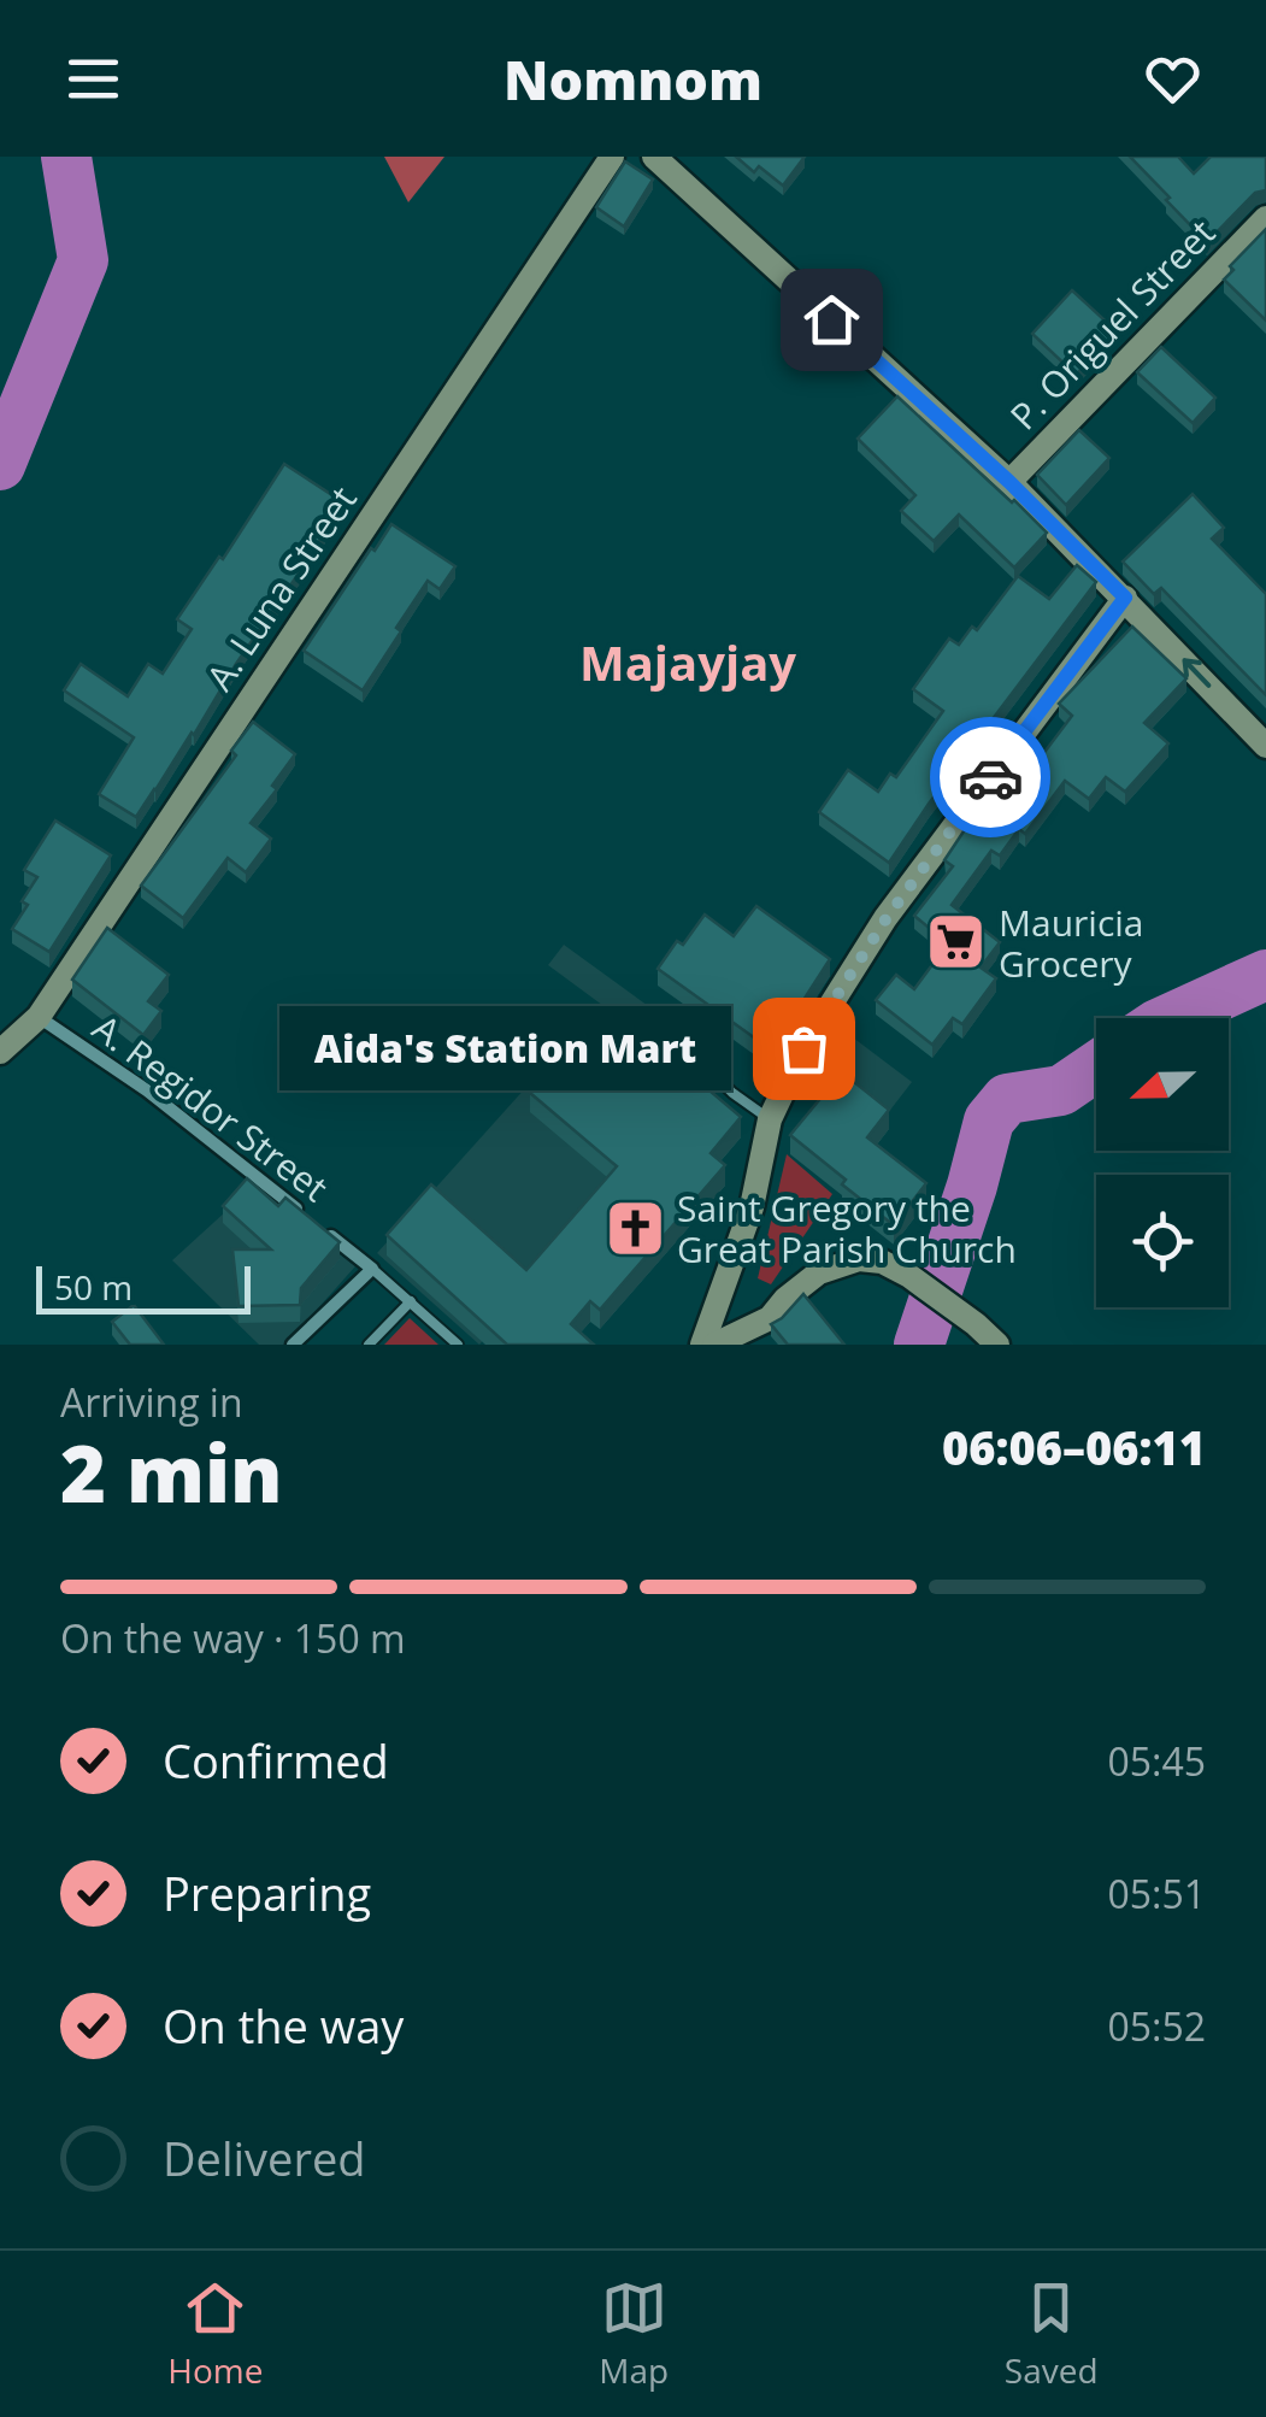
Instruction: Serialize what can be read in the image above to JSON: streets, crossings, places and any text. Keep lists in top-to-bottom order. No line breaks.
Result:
{"streets":{"main road":["P. Origuel Street","A. Luna Street"],"street":["A. Regidor Street"]},"crossings":[["A. Luna Street","A. Regidor Street"]],"districts":["Majayjay"],"places":{"supermarket":["Mauricia Grocery"],"other":["Aida's Station Mart"],"church":["Saint Gregory the Great Parish Church"]},"scale_bar":"50 m","north":"left","page":{"header":"Nomnom","bubble":"Aida's Station Mart","scale":"50 m","heading":["2 min","Arriving in","06:06–06:11"],"bar":"On the way · 150 m","list":[["Confirmed","05:45"],["Preparing","05:51"],["On the way","05:52"],"Delivered"],"tabs":["Home","Map","Saved"]}}
